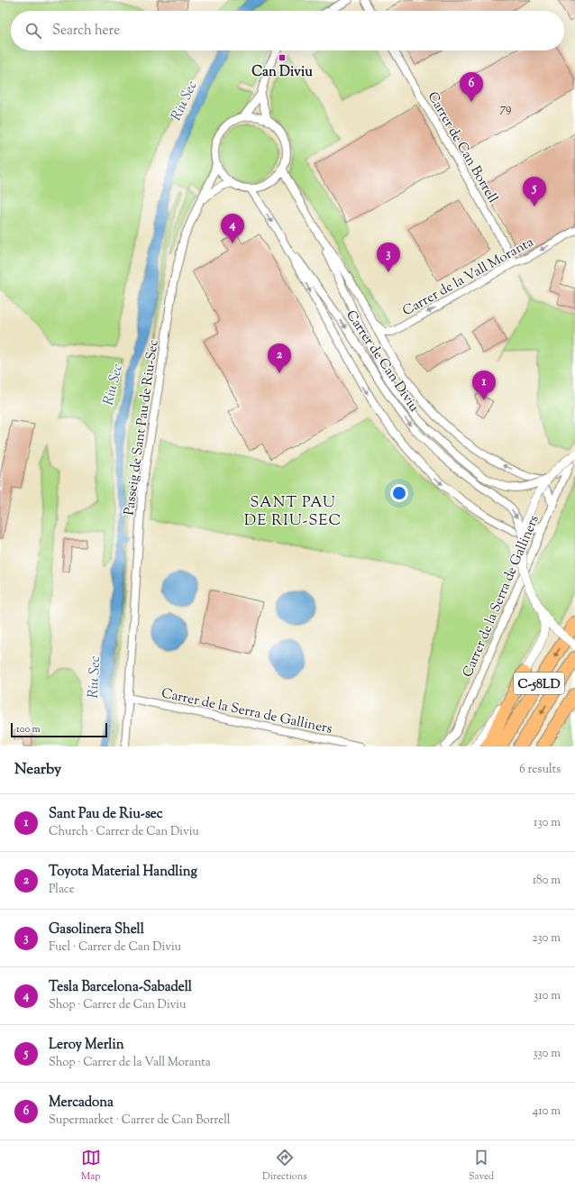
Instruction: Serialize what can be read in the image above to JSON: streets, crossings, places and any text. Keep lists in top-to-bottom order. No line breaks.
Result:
{"streets":{"highway":["C-58LD"],"street":["Carrer de Can Borrell","Carrer de la Vall Moranta","Carrer de Can Diviu","Passeig de Sant Pau de Riu-Sec","Carrer de la Serra de Galliners"]},"crossings":[["Carrer de Can Borrell","Carrer de la Vall Moranta"],["Carrer de la Vall Moranta","Carrer de Can Diviu"],["Carrer de Can Diviu","Passeig de Sant Pau de Riu-Sec"],["Carrer de Can Diviu","Carrer de la Serra de Galliners"],["Passeig de Sant Pau de Riu-Sec","Carrer de la Serra de Galliners"]],"one_way":["Carrer de la Vall Moranta"],"districts":["SANT PAU DE RIU-SEC"],"water":["Riu Sec"],"places":{"transit":["Can Diviu"]},"house_numbers":["79"],"scale_bar":"100 m","page":{"search":"Search here","pins":["6","5","4","3","2","1"],"scale":"100 m","heading":["Nearby","6 results"],"list":[{"mark":"1","name":"Sant Pau de Riu-sec","note":"Church · Carrer de Can Diviu","value":"130 m"},{"mark":"2","name":"Toyota Material Handling","note":"Place","value":"180 m"},{"mark":"3","name":"Gasolinera Shell","note":"Fuel · Carrer de Can Diviu","value":"230 m"},{"mark":"4","name":"Tesla Barcelona-Sabadell","note":"Shop · Carrer de Can Diviu","value":"310 m"},{"mark":"5","name":"Leroy Merlin","note":"Shop · Carrer de la Vall Moranta","value":"330 m"},{"mark":"6","name":"Mercadona","note":"Supermarket · Carrer de Can Borrell","value":"410 m"}],"nav":["Map","Directions","Saved"]}}
